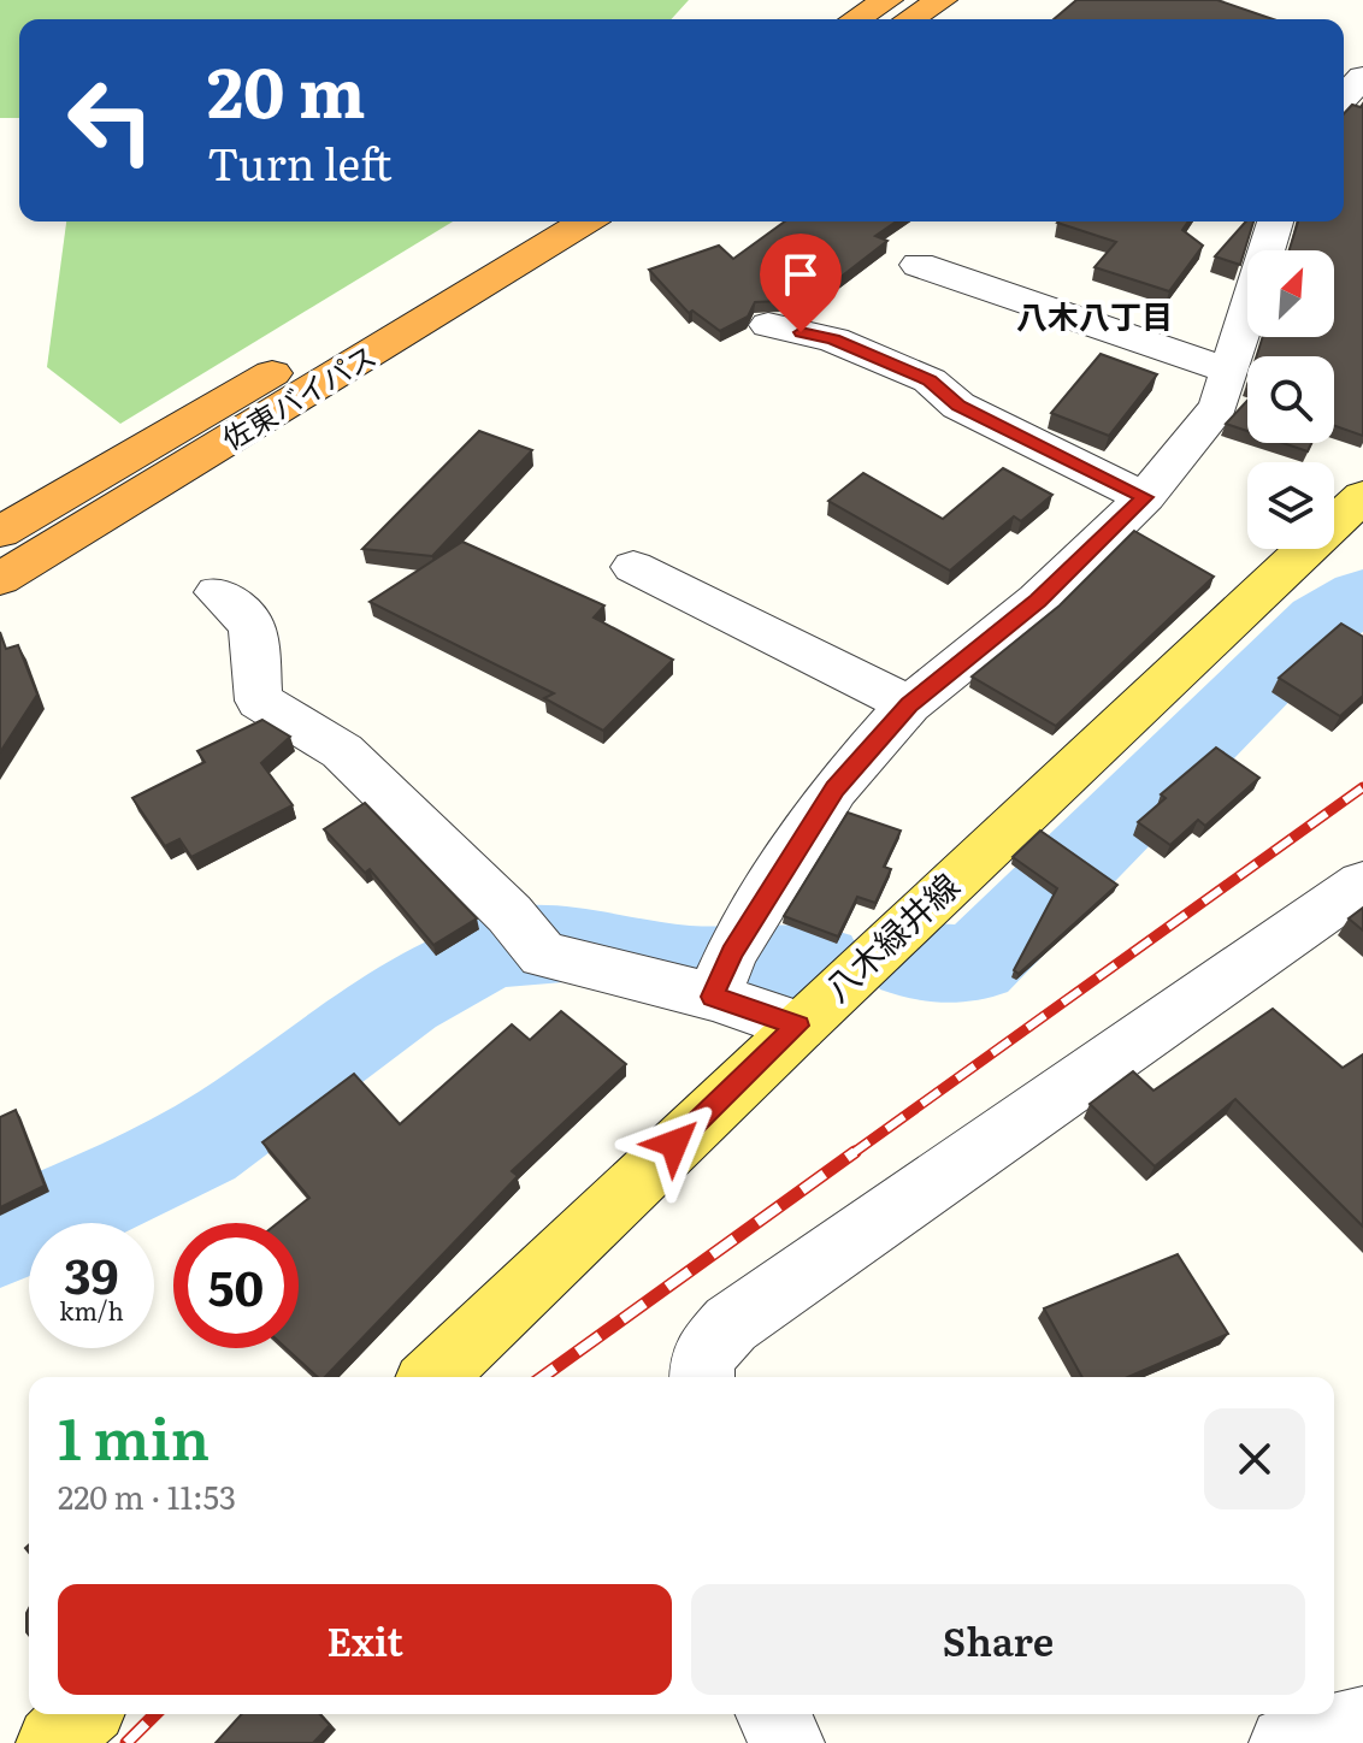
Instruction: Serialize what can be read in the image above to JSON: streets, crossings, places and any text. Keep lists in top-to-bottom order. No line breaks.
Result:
{"streets":{"highway":["佐東バイパス"],"main road":["八木緑井線"]},"districts":["八木八丁目"],"north":"top right","page":{"turn":["20 m","Turn left"],"speed":"39 km/h","limit":"50","heading":["1 min","220 m · 11:53"],"buttons":["Exit","Share"]}}
